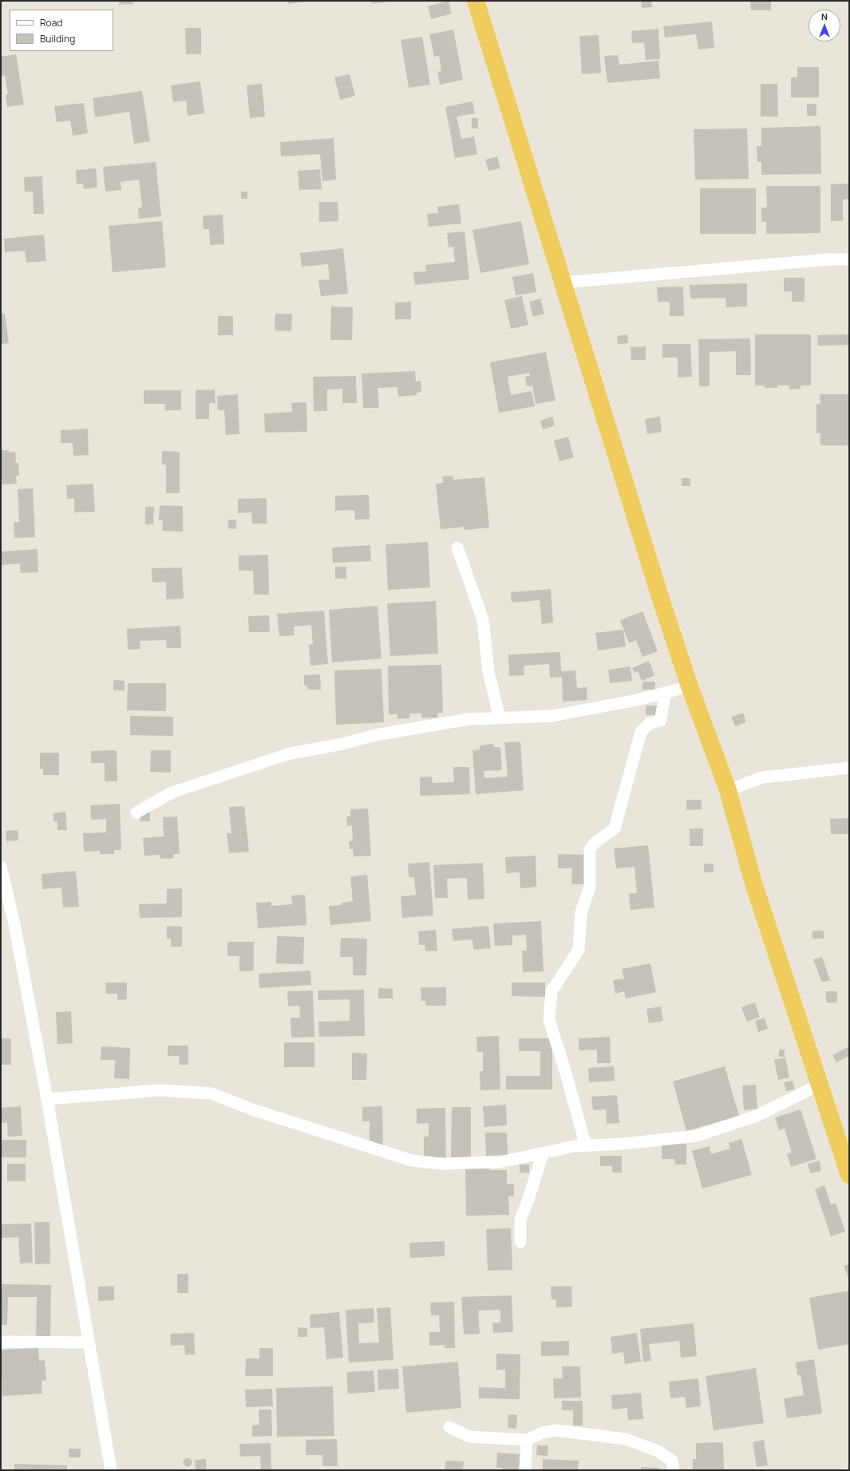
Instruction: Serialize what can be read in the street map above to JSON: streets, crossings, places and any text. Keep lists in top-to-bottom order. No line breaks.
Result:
{"legend":["Road","Building"],"north":"top"}
